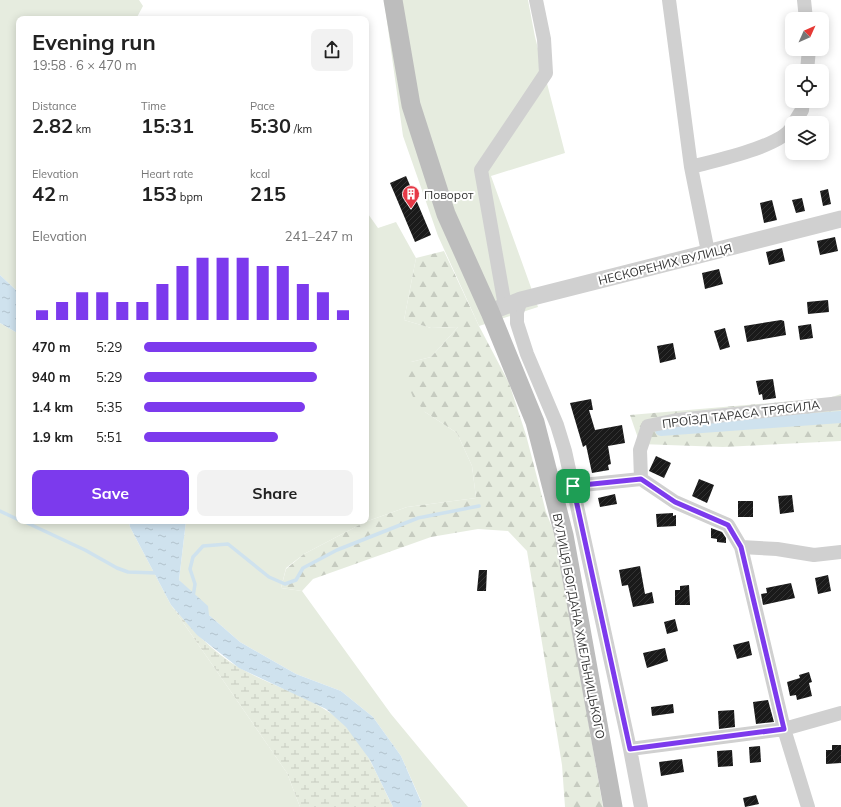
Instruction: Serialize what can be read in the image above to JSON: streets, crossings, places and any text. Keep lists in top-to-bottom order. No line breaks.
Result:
{"streets":{"main road":["ВУЛИЦЯ БОГДАНА ХМЕЛЬНИЦЬКОГО"],"street":["НЕСКОРЕНИХ ВУЛИЦЯ","ПРОЇЗД ТАРАСА ТРЯСИЛА"]},"crossings":[["НЕСКОРЕНИХ ВУЛИЦЯ","ВУЛИЦЯ БОГДАНА ХМЕЛЬНИЦЬКОГО"]],"places":{"building":["Поворот"]},"north":"top right","page":{"heading":["Evening run","19:58 · 6 × 470 m"],"stats":[["Distance","2.82 km"],["Time","15:31"],["Pace","5:30 /km"],["Elevation","42 m"],["Heart rate","153 bpm"],["kcal","215"]],"chart":["Elevation","241–247 m"],"list":[{"name":"470 m","note":"5:29"},{"name":"940 m","note":"5:29"},{"name":"1.4 km","note":"5:35"},{"name":"1.9 km","note":"5:51"}],"buttons":["Save","Share"]}}
